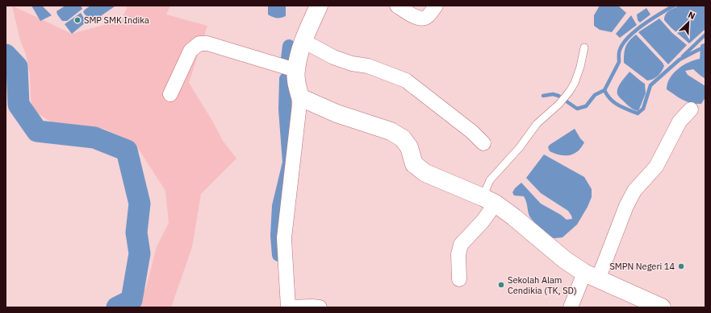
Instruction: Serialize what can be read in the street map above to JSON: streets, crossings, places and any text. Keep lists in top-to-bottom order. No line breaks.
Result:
{"places":["SMP SMK Indika","SMPN Negeri 14","Sekolah Alam Cendikia (TK, SD)"],"north":"top right"}
